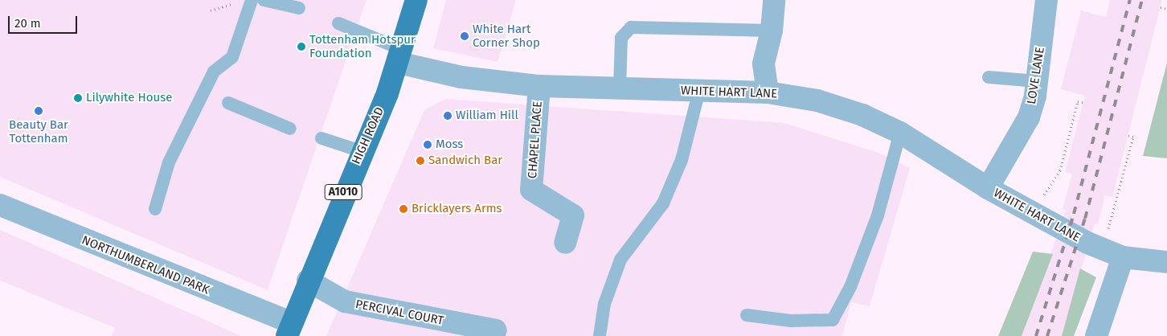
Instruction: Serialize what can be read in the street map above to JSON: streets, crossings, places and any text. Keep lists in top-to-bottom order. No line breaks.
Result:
{"streets":{"main road":["HIGH ROAD","A1010"],"street":["LOVE LANE","WHITE HART LANE","CHAPEL PLACE","NORTHUMBERLAND PARK","PERCIVAL COURT"]},"crossings":[["LOVE LANE","WHITE HART LANE"],["WHITE HART LANE","HIGH ROAD"],["WHITE HART LANE","CHAPEL PLACE"],["HIGH ROAD","NORTHUMBERLAND PARK"],["HIGH ROAD","PERCIVAL COURT"]],"places":["White Hart Corner Shop","Tottenham Hotspur Foundation","Lilywhite House","Beauty Bar Tottenham","William Hill","Moss","Sandwich Bar","Bricklayers Arms"],"scale_bar":"20 m"}
